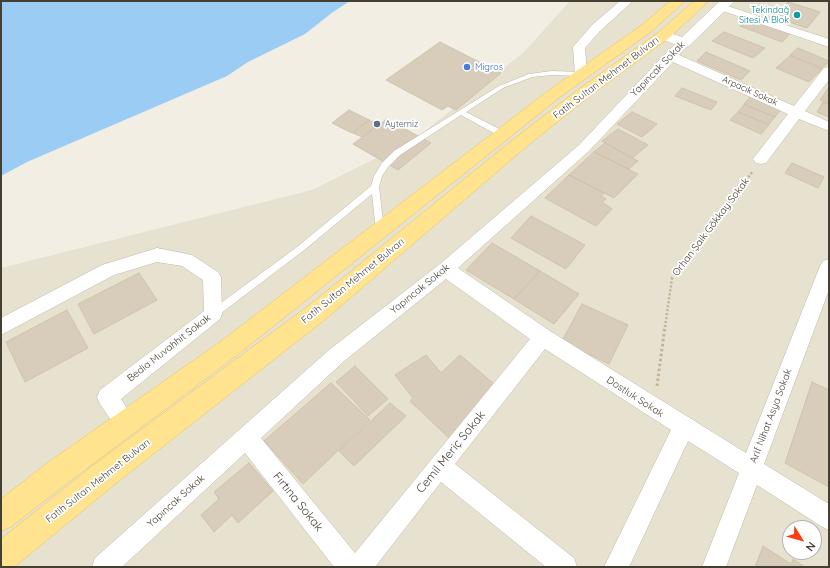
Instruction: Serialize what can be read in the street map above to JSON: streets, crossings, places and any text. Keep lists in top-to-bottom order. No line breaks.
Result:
{"streets":{"main road":["Fatih Sultan Mehmet Bulvarı"],"street":["Yapıncak Sokak","Arpacık Sokak","Bedia Muvahhit Sokak","Dostluk Sokak","Arif Nihat Asya Sokak","Cemil Meriç Sokak","Fırtına Sokak"],"path":["Orhan Şaik Gökkay Sokak"]},"crossings":[["Yapıncak Sokak","Fatih Sultan Mehmet Bulvarı"],["Yapıncak Sokak","Arpacık Sokak"],["Yapıncak Sokak","Dostluk Sokak"],["Yapıncak Sokak","Fırtına Sokak"],["Fatih Sultan Mehmet Bulvarı","Bedia Muvahhit Sokak"],["Orhan Şaik Gökkay Sokak","Dostluk Sokak"],["Dostluk Sokak","Arif Nihat Asya Sokak"],["Dostluk Sokak","Cemil Meriç Sokak"]],"places":["Tekindağ Sitesi A Blok","Migros","Aytemiz"],"north":"bottom right"}
